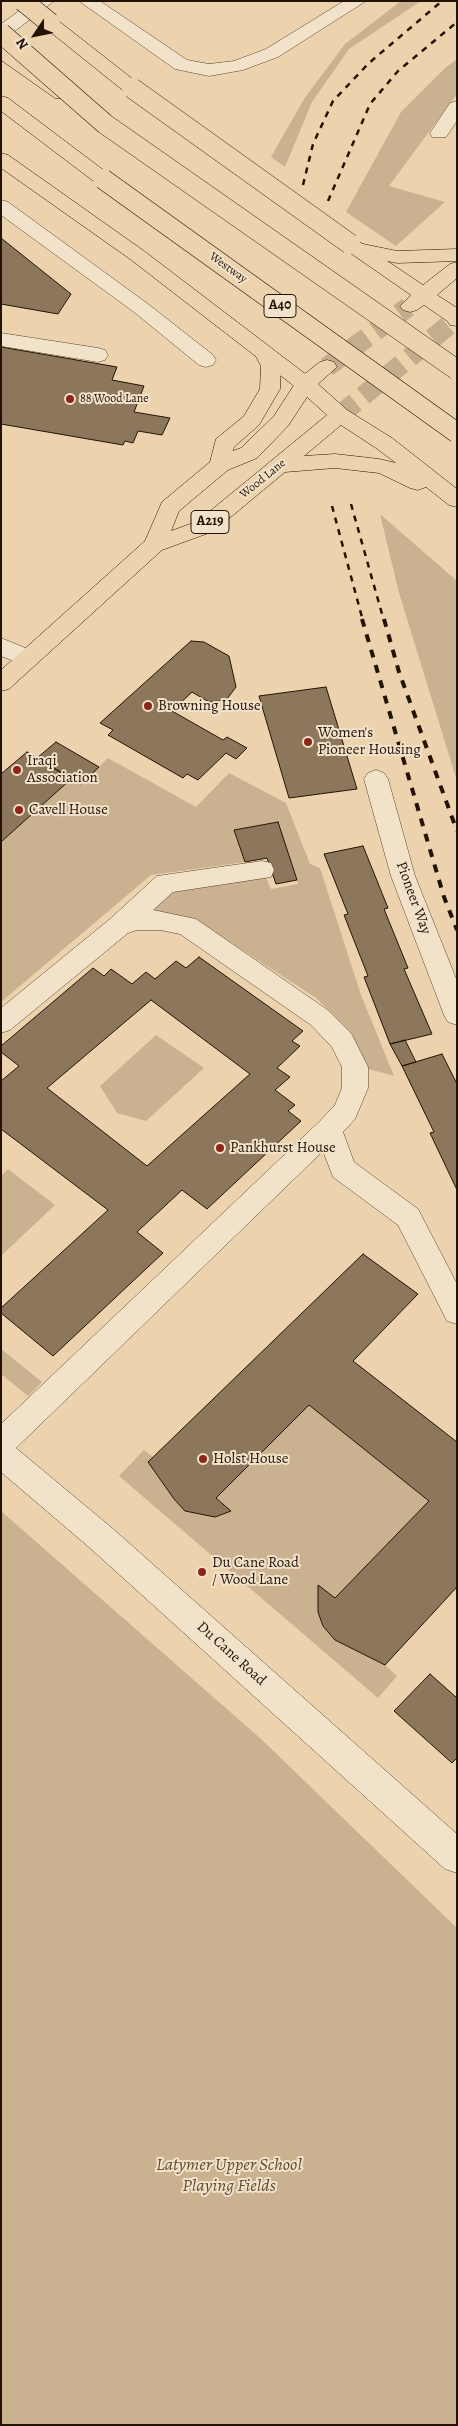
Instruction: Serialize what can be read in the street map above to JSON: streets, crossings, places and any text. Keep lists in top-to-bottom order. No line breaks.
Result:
{"streets":{"main road":["Westway","A40","Wood Lane","A219"],"street":["Pioneer Way","Du Cane Road"]},"crossings":[["Westway","A40"]],"parks":["Latymer Upper School Playing Fields"],"places":["88 Wood Lane","Browning House","Women's Pioneer Housing","Iraqi Association","Cavell House","Pankhurst House","Holst House","Du Cane Road / Wood Lane"],"north":"bottom left"}
